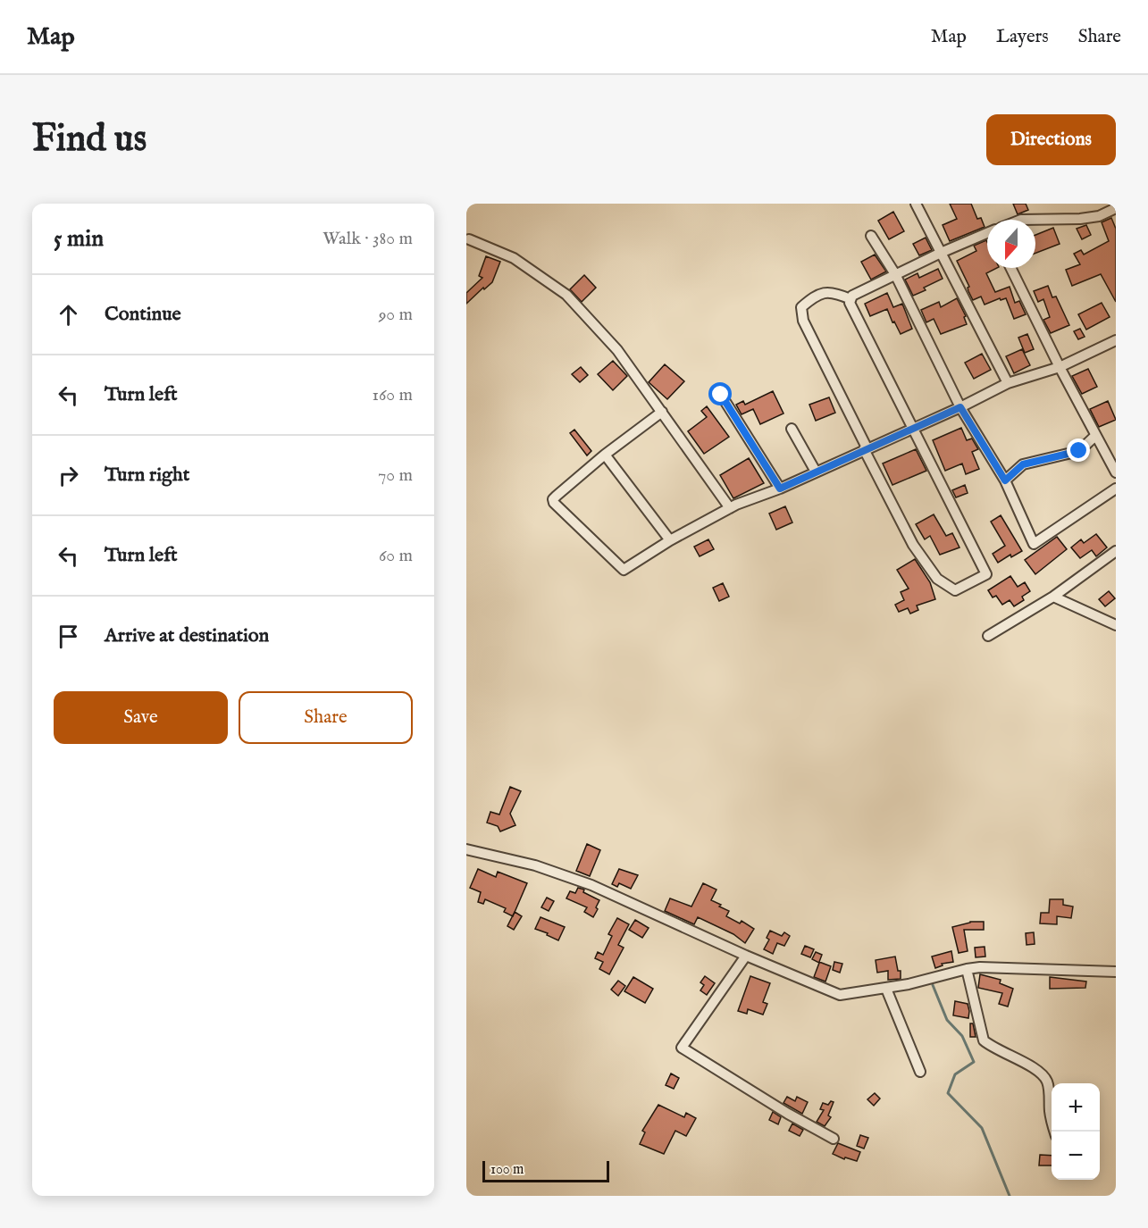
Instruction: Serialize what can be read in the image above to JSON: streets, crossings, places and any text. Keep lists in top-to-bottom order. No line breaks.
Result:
{"scale_bar":"100 m","north":"bottom","page":{"header":"Map","nav":["Map","Layers","Share"],"buttons":["Directions",["Save","Share"]],"title":"Find us","heading":["5 min","Walk · 380 m"],"list":[["Continue","90 m"],["Turn left","160 m"],["Turn right","70 m"],["Turn left","60 m"],"Arrive at destination"],"map_buttons":["+","−"],"scale":"100 m"}}
